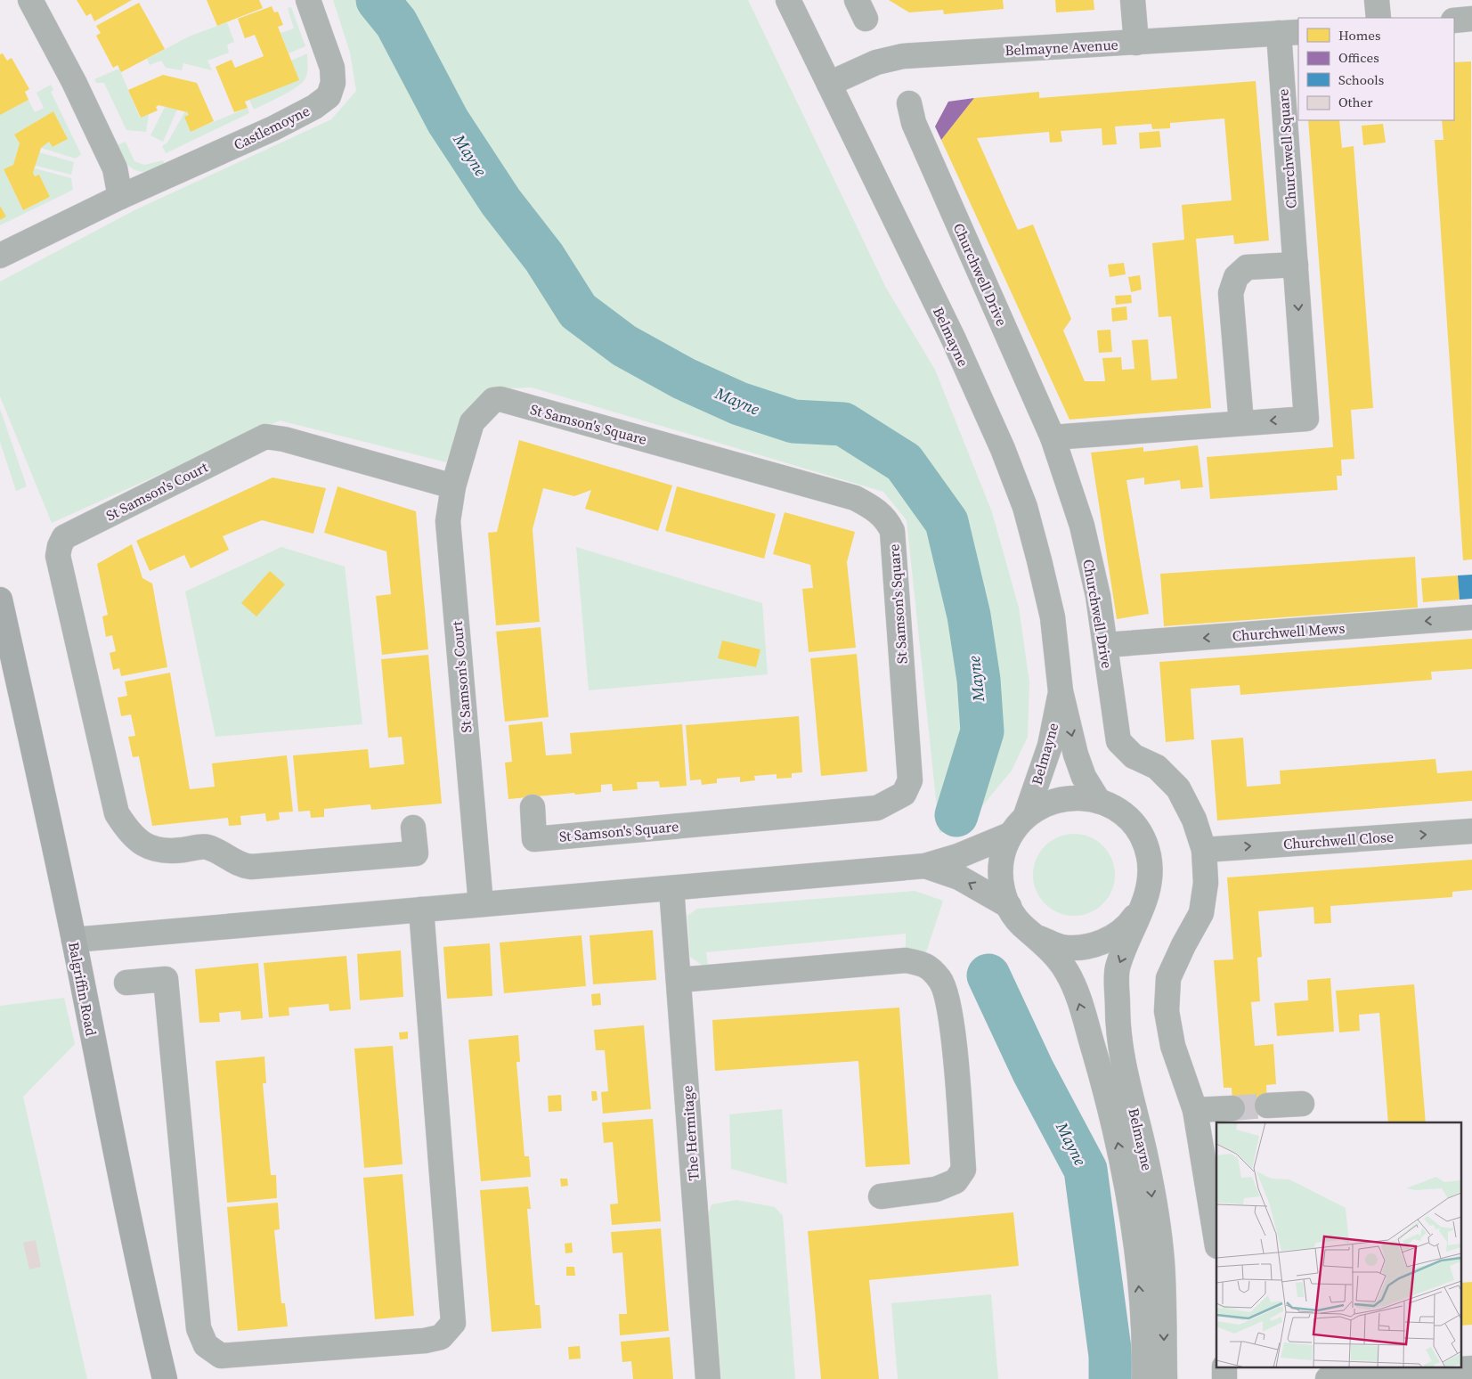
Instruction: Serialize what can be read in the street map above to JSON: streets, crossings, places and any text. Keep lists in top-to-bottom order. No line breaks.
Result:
{"streets":{"main road":["Balgriffin Road"],"street":["Belmayne Avenue","Castlemoyne","Churchwell Square","Churchwell Drive","Belmayne","St Samson's Square","St Samson's Court","Churchwell Mews","Churchwell Close","The Hermitage"]},"crossings":[["Belmayne Avenue","Churchwell Square"],["Belmayne Avenue","Belmayne"],["Churchwell Square","Churchwell Drive"],["Churchwell Drive","Churchwell Mews"],["Churchwell Drive","Churchwell Close"],["St Samson's Square","St Samson's Court"]],"one_way":["Churchwell Mews","Churchwell Close"],"water":["Mayne"],"legend":["Homes","Offices","Schools","Other"]}
